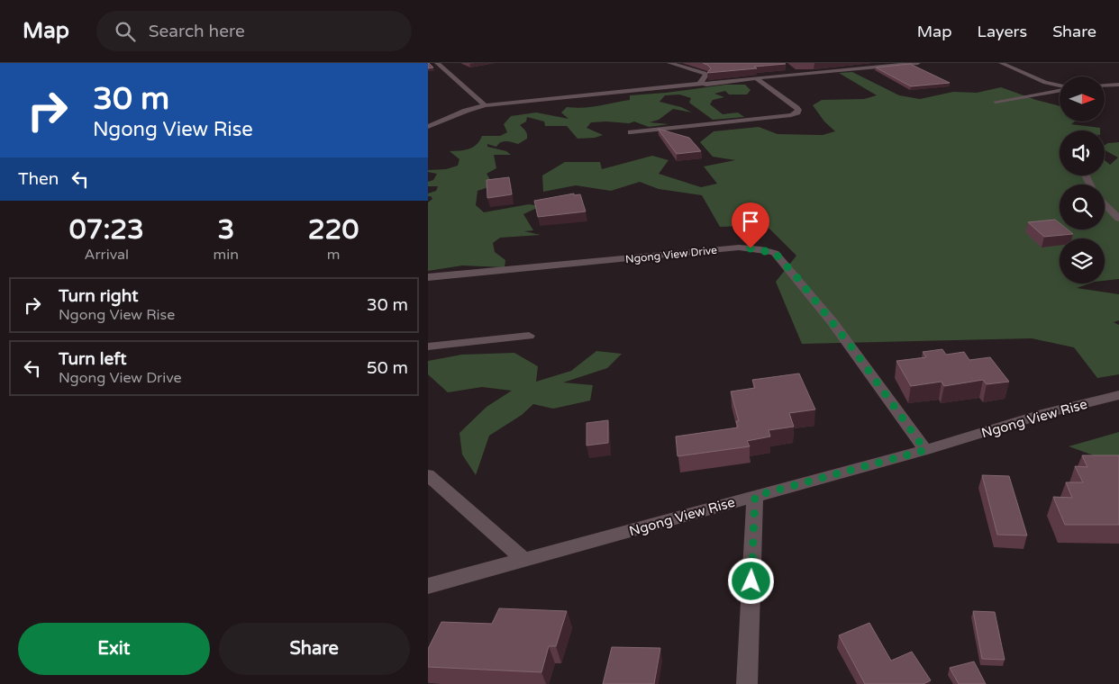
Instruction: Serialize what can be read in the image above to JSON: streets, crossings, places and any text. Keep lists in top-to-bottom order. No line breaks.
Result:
{"streets":{"street":["Ngong View Drive","Ngong View Rise"]},"crossings":[["Ngong View Drive","Ngong View Rise"]],"north":"right","page":{"header":"Map","search":"Search here","nav":["Map","Layers","Share"],"turn":["30 m","Ngong View Rise"],"then":"Then","eta":["07:23","Arrival","3","min","220","m"],"list":[{"name":"Turn right","note":"Ngong View Rise","value":"30 m"},{"name":"Turn left","note":"Ngong View Drive","value":"50 m"}],"buttons":["Exit","Share"]}}
